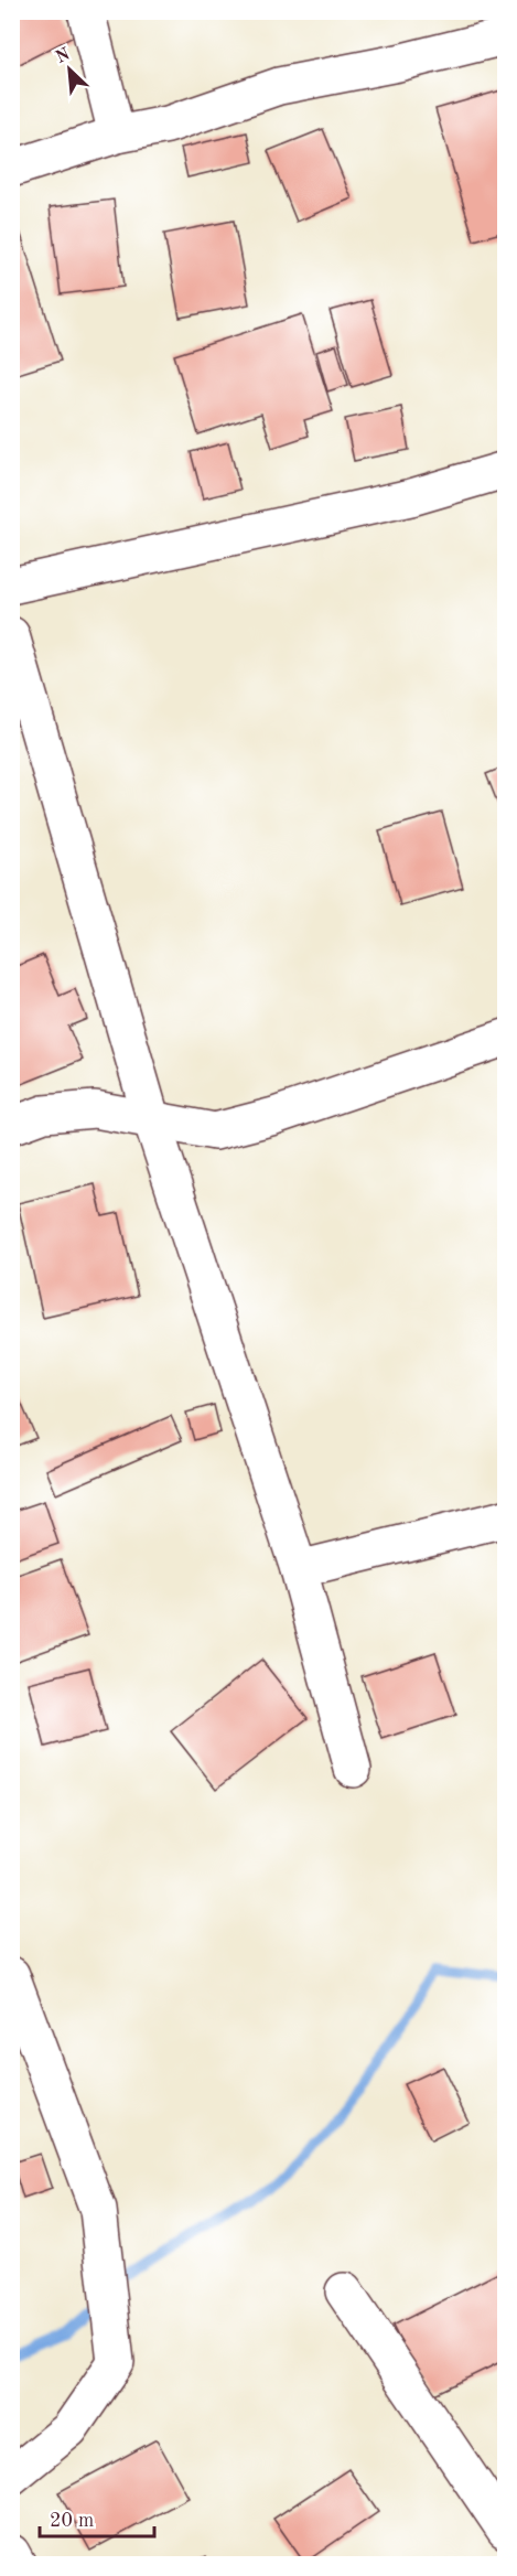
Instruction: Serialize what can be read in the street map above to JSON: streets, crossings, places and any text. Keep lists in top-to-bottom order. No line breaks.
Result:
{"scale_bar":"20 m","north":"top left"}
